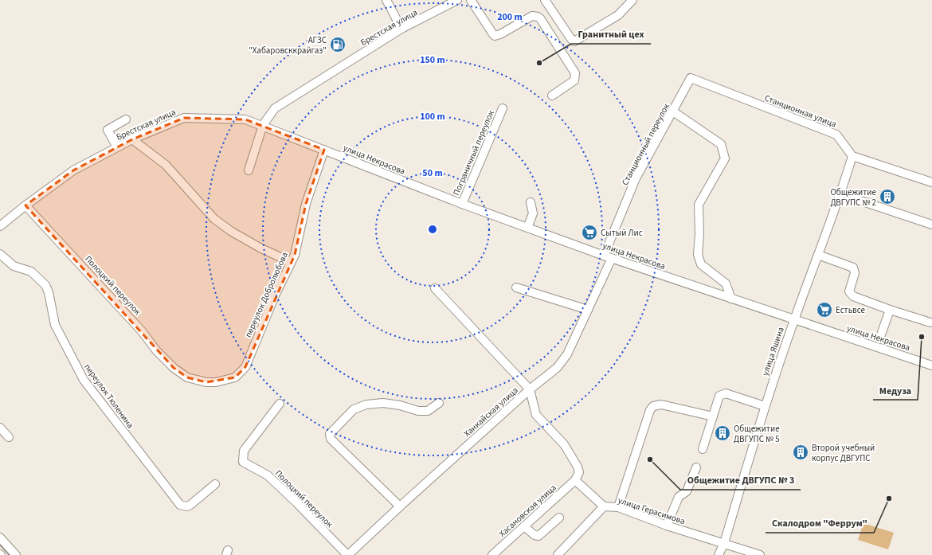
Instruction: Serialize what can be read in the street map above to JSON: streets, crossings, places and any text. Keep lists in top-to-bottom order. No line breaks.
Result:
{"streets":{"street":["Брестская улица","Станционная улица","Станционный переулок","Пограничный переулок","улица Некрасова","Полоцкий переулок","переулок Добролюбова","улица Яшина","переулок Тюленина","Ханкайская улица","Хасановская улица","улица Герасимова"]},"crossings":[["Брестская улица","улица Некрасова"],["Брестская улица","Полоцкий переулок"],["Станционная улица","Станционный переулок"],["Станционная улица","улица Яшина"],["Станционный переулок","улица Некрасова"],["Станционный переулок","Ханкайская улица"],["Пограничный переулок","улица Некрасова"],["улица Некрасова","переулок Добролюбова"],["улица Некрасова","улица Яшина"],["улица Некрасова","Ханкайская улица"],["Полоцкий переулок","переулок Добролюбова"],["Полоцкий переулок","Ханкайская улица"],["улица Яшина","улица Герасимова"],["Хасановская улица","улица Герасимова"]],"places":{"fuel station":["АГЗС \"Хабаровсккрайгаз\""],"other":["Гранитный цех","Медуза","Общежитие ДВГУПС № 3","Скалодром \"Феррум\""],"building":["Общежитие ДВГУПС № 2","Общежитие ДВГУПС № 5","Второй учебный корпус ДВГУПС"],"supermarket":["Сытый Лис","Естьвсе"]},"rings":["200 m","150 m","100 m","50 m"]}
